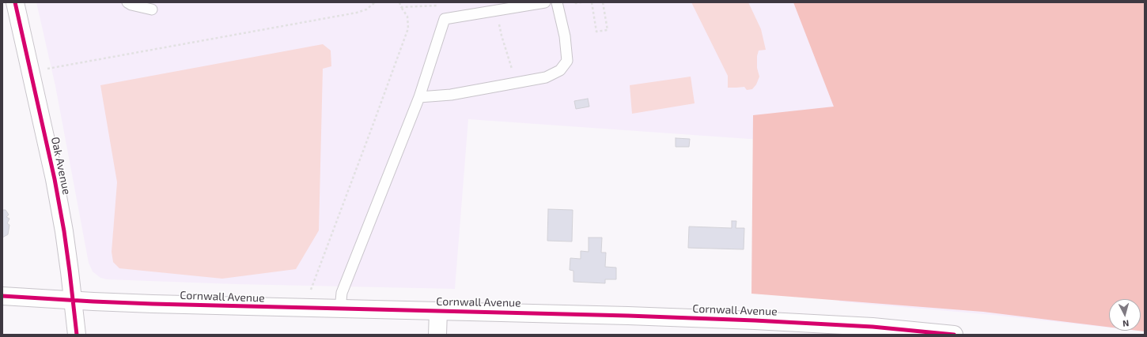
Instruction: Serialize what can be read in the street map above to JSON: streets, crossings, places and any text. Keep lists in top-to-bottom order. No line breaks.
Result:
{"streets":{"street":["Oak Avenue","Cornwall Avenue"]},"crossings":[["Oak Avenue","Cornwall Avenue"]],"north":"bottom"}
